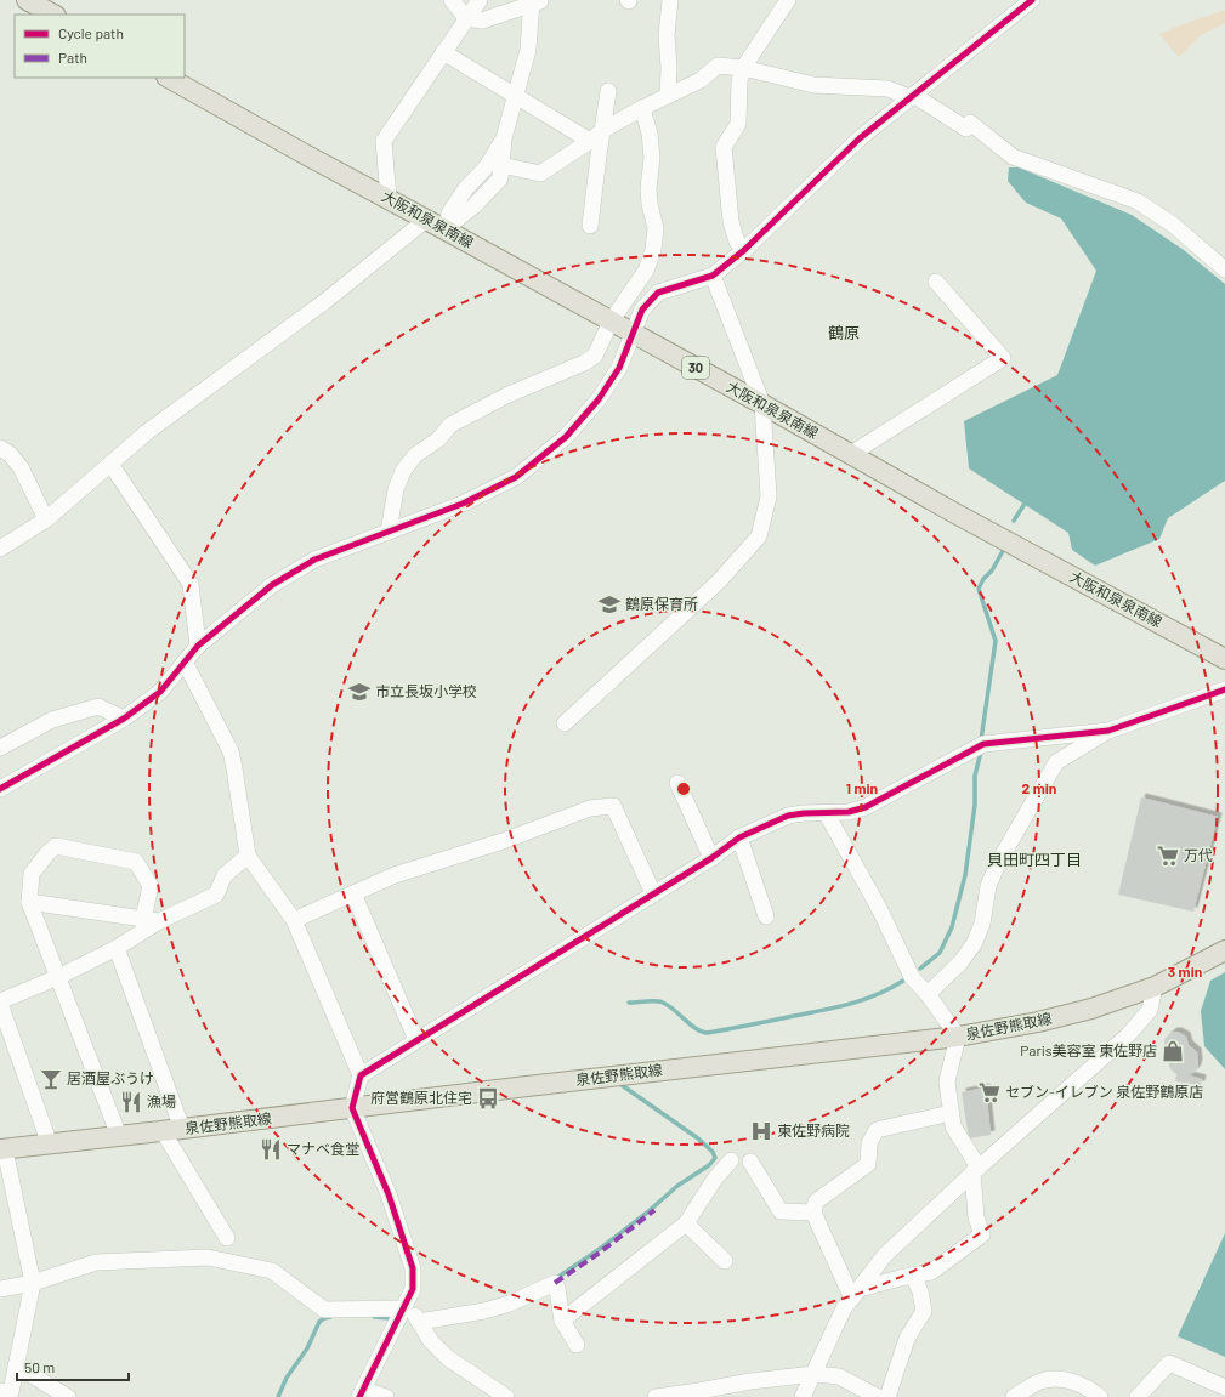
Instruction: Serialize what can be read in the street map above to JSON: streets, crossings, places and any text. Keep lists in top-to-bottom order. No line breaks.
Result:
{"streets":{"main road":["大阪和泉泉南線","30","泉佐野熊取線"]},"districts":["鶴原","貝田町四丁目"],"places":{"school or university":["鶴原保育所","市立長坂小学校"],"supermarket":["万代","セブン-イレブン 泉佐野鶴原店"],"shop":["Paris美容室 東佐野店"],"bar":["居酒屋ぶうけ"],"bus stop":["府営鶴原北住宅"],"restaurant":["漁場","マナベ食堂"],"hospital":["東佐野病院"]},"legend":["Cycle path","Path"],"scale_bar":"50 m","rings":["1 min","2 min","3 min"]}
